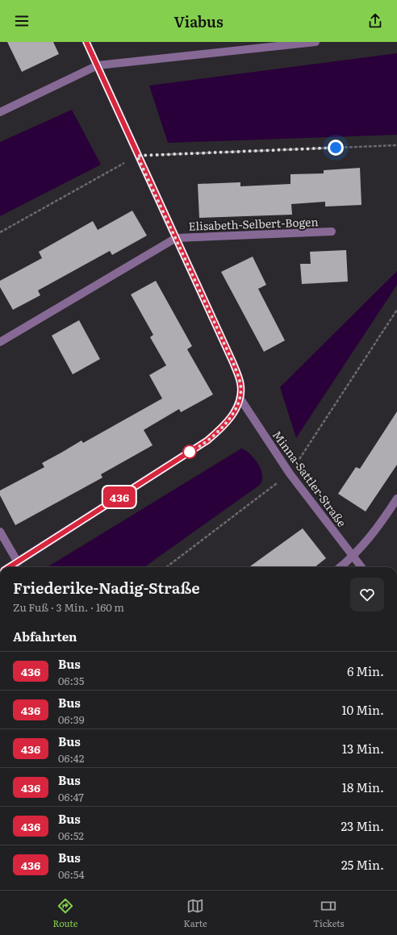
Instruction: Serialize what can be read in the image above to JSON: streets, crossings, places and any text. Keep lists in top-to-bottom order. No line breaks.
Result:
{"streets":{"street":["Elisabeth-Selbert-Bogen","Minna-Sattler-Straße"]},"crossings":[["Elisabeth-Selbert-Bogen","Minna-Sattler-Straße"]],"lines":["bus line 436"],"page":{"header":"Viabus","on_map":"436","heading":[["Friederike-Nadig-Straße","Zu Fuß · 3 Min. · 160 m"],"Abfahrten"],"list":[{"mark":"436","name":"Bus","note":"06:35","value":"6 Min."},{"mark":"436","name":"Bus","note":"06:39","value":"10 Min."},{"mark":"436","name":"Bus","note":"06:42","value":"13 Min."},{"mark":"436","name":"Bus","note":"06:47","value":"18 Min."},{"mark":"436","name":"Bus","note":"06:52","value":"23 Min."},{"mark":"436","name":"Bus","note":"06:54","value":"25 Min."}],"tabs":["Route","Karte","Tickets"]}}
